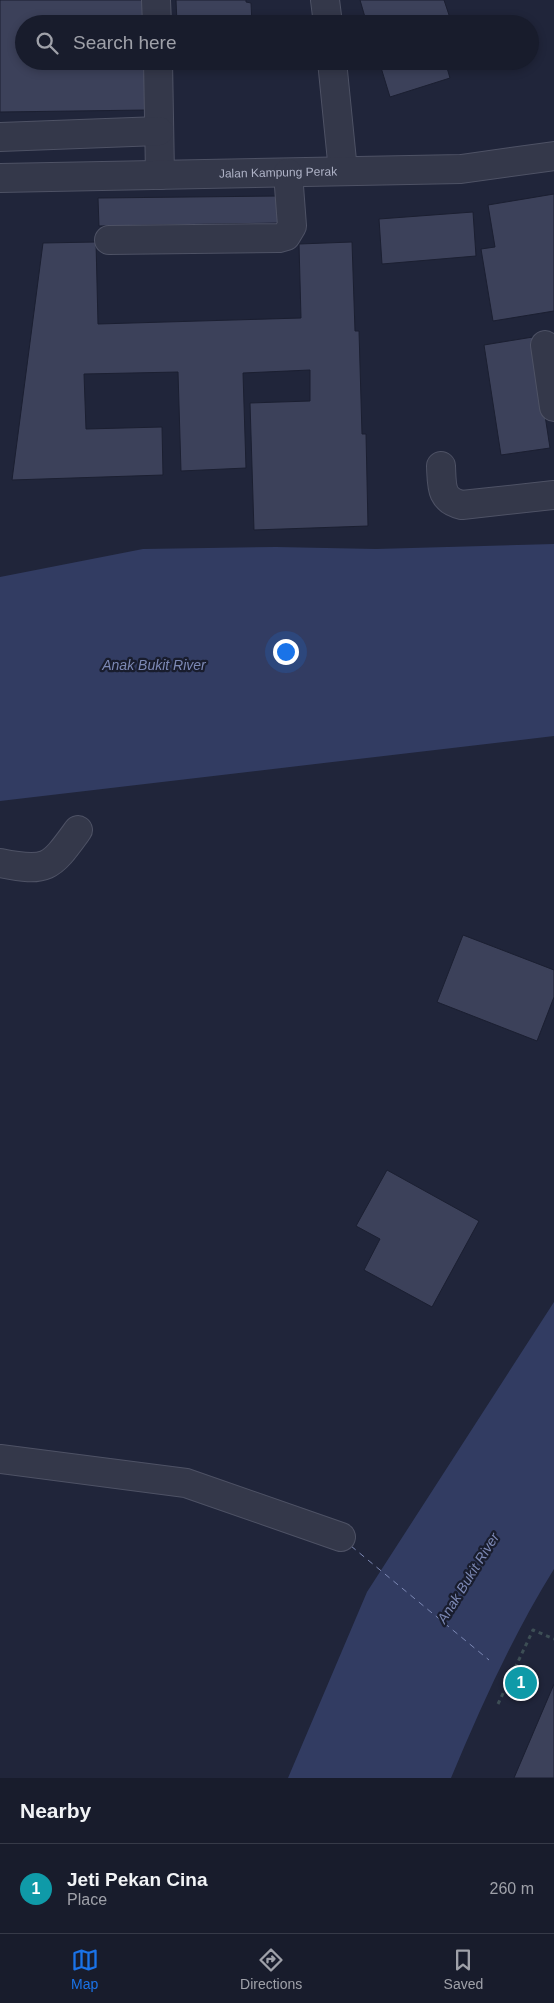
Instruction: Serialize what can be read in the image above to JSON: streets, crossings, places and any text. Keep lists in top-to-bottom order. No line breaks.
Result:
{"streets":{"street":["Jalan Kampung Perak"]},"water":["Anak Bukit River"],"page":{"search":"Search here","pins":"1","heading":"Nearby","list":[{"mark":"1","name":"Jeti Pekan Cina","note":"Place","value":"260 m"}],"nav":["Map","Directions","Saved"]}}
